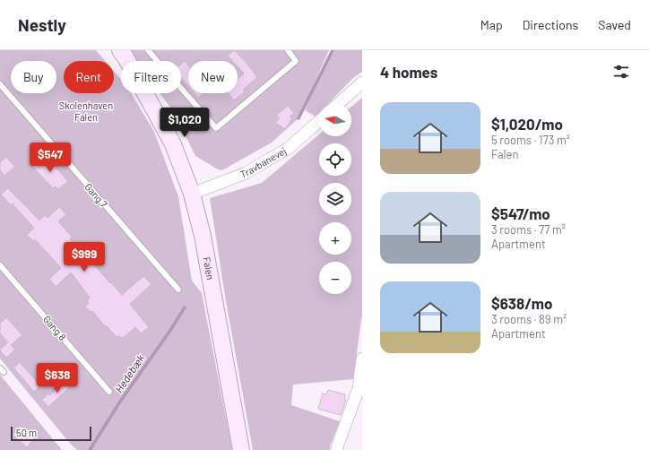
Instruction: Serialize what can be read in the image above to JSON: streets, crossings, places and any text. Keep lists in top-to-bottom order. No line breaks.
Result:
{"streets":{"street":["Travbanevej","Falen"],"lane":["Gang 7","Gang 8"]},"crossings":[["Travbanevej","Falen"]],"water":["Hedebæk"],"parks":["Skolenhaven Falen"],"scale_bar":"50 m","north":"left","page":{"header":"Nestly","nav":["Map","Directions","Saved"],"heading":"4 homes","chip":["Buy","Rent","Filters","New"],"list":[{"name":"$1,020/mo","note":"5 rooms · 173 m² · Falen"},{"name":"$547/mo","note":"3 rooms · 77 m² · Apartment"},{"name":"$638/mo","note":"3 rooms · 89 m² · Apartment"}],"map_buttons":["+","−"],"price":["$1,020","$547","$999","$638"],"scale":"50 m"}}
